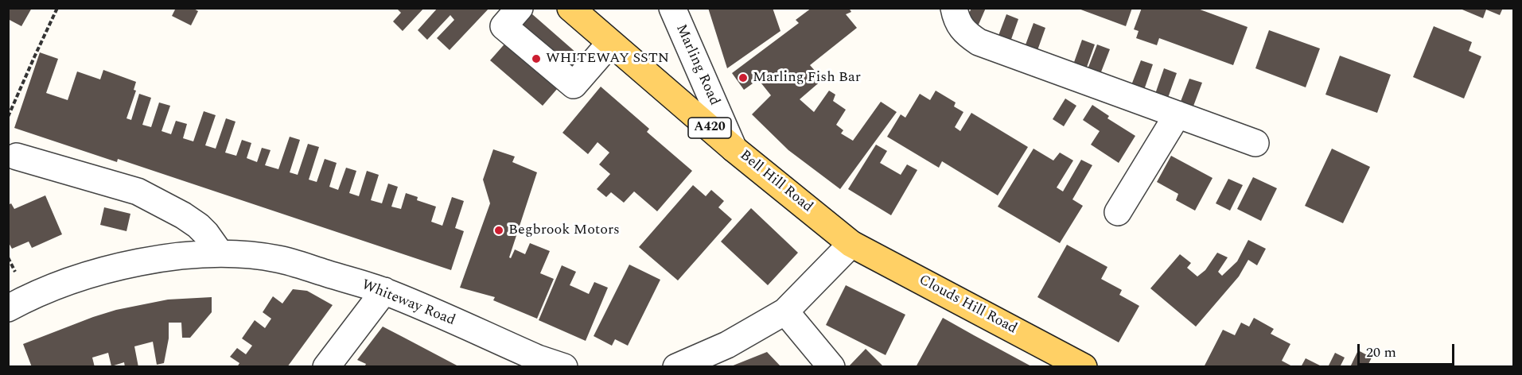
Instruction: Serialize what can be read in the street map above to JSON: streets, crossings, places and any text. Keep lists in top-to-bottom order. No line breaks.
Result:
{"streets":{"main road":["A420","Bell Hill Road","Clouds Hill Road"],"street":["Marling Road","Whiteway Road"]},"crossings":[["Marling Road","Bell Hill Road"],["Bell Hill Road","Clouds Hill Road"]],"places":["WHITEWAY SSTN","Marling Fish Bar","Begbrook Motors"],"scale_bar":"20 m"}
